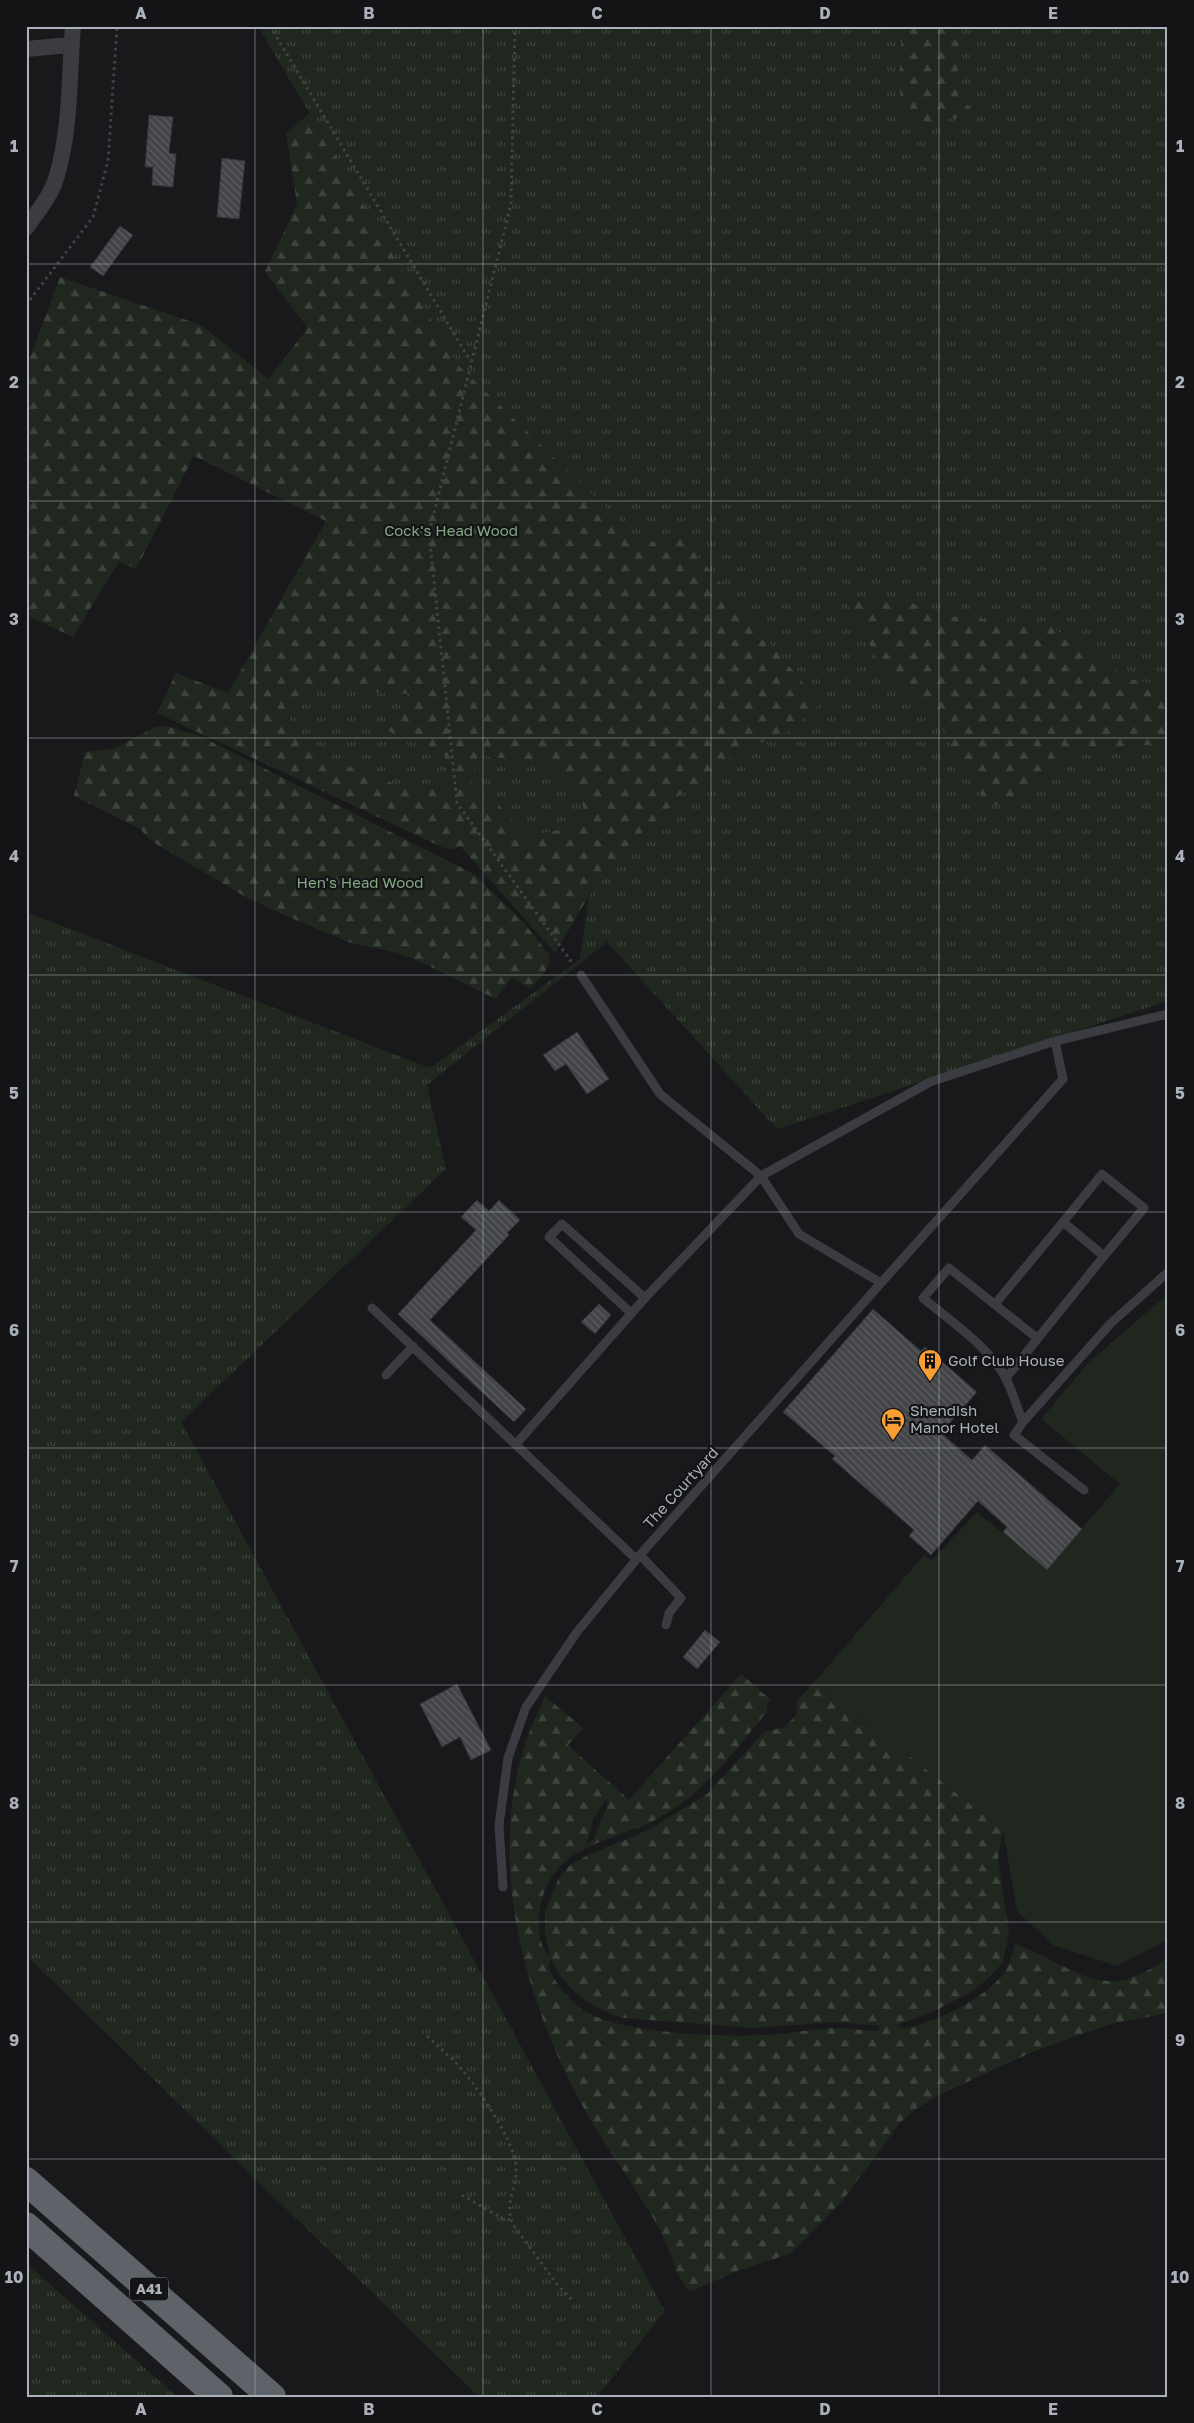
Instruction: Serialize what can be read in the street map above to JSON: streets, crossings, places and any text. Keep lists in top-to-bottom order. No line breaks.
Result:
{"streets":{"highway":["A41"],"lane":["The Courtyard"]},"parks":["Cock's Head Wood","Hen's Head Wood"],"places":{"building":["Golf Club House"],"hotel":["Shendish Manor Hotel"]},"grid":{"columns":["A","B","C","D","E"],"rows":["1","2","3","4","5","6","7","8","9","10"]}}
